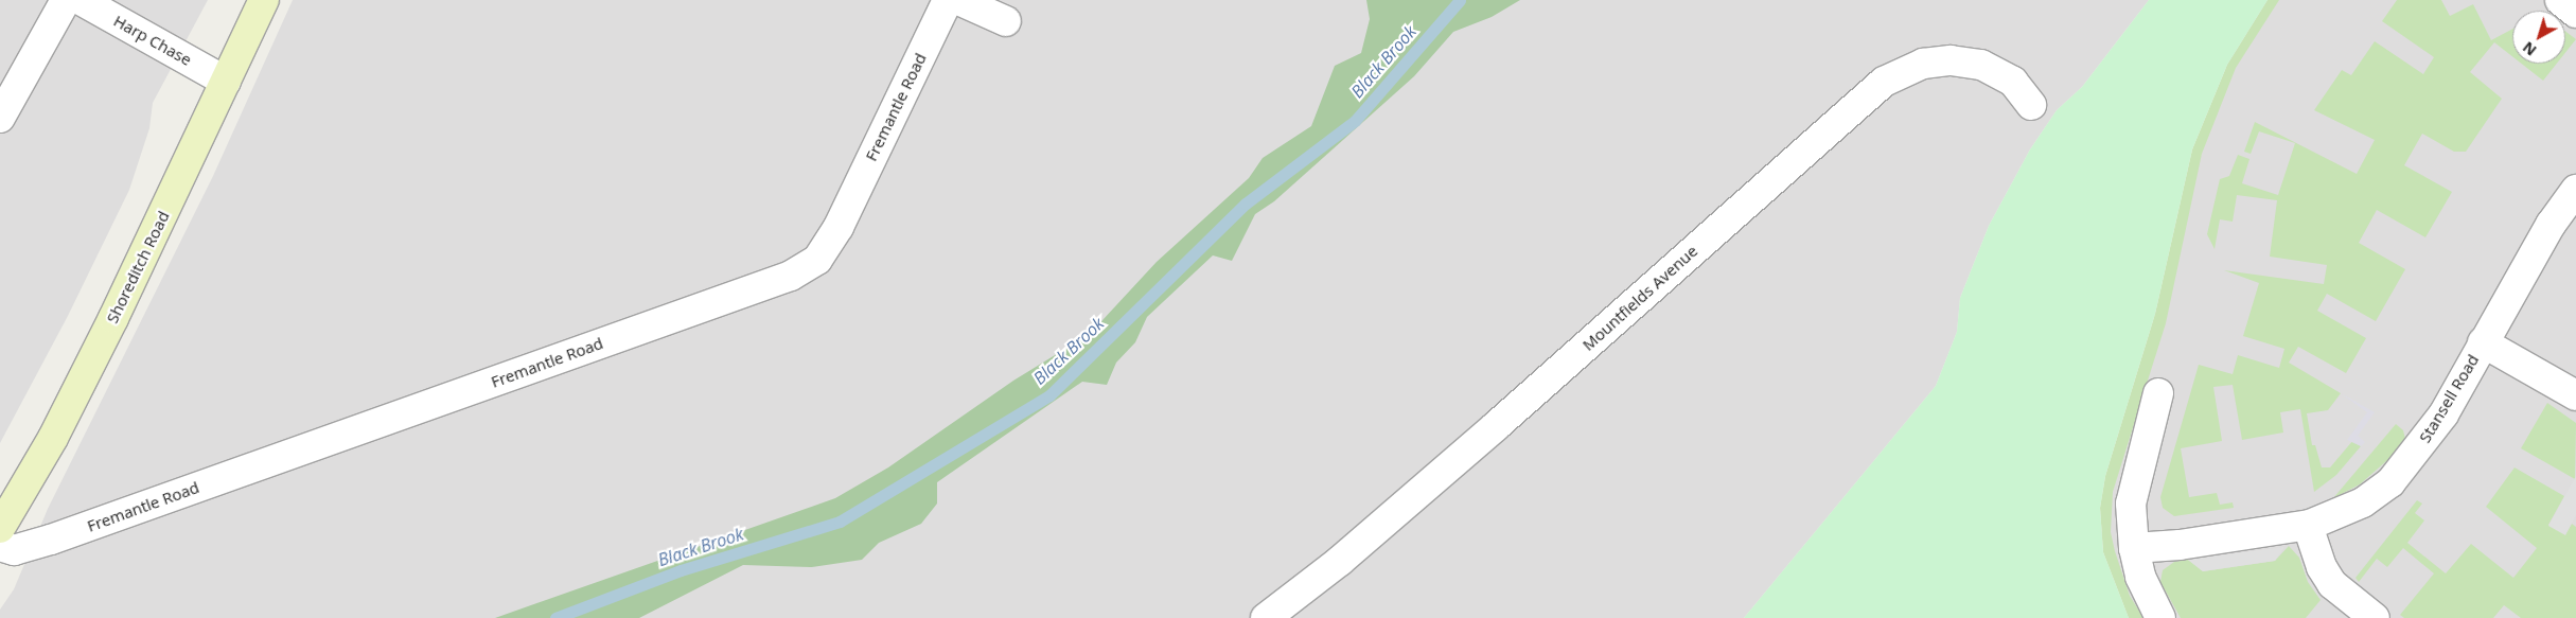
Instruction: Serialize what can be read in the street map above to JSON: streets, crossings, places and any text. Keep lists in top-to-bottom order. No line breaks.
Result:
{"streets":{"main road":["Shoreditch Road"],"street":["Harp Chase","Fremantle Road","Mountfields Avenue","Stansell Road"]},"crossings":[["Harp Chase","Shoreditch Road"]],"water":["Black Brook"],"north":"bottom left"}
